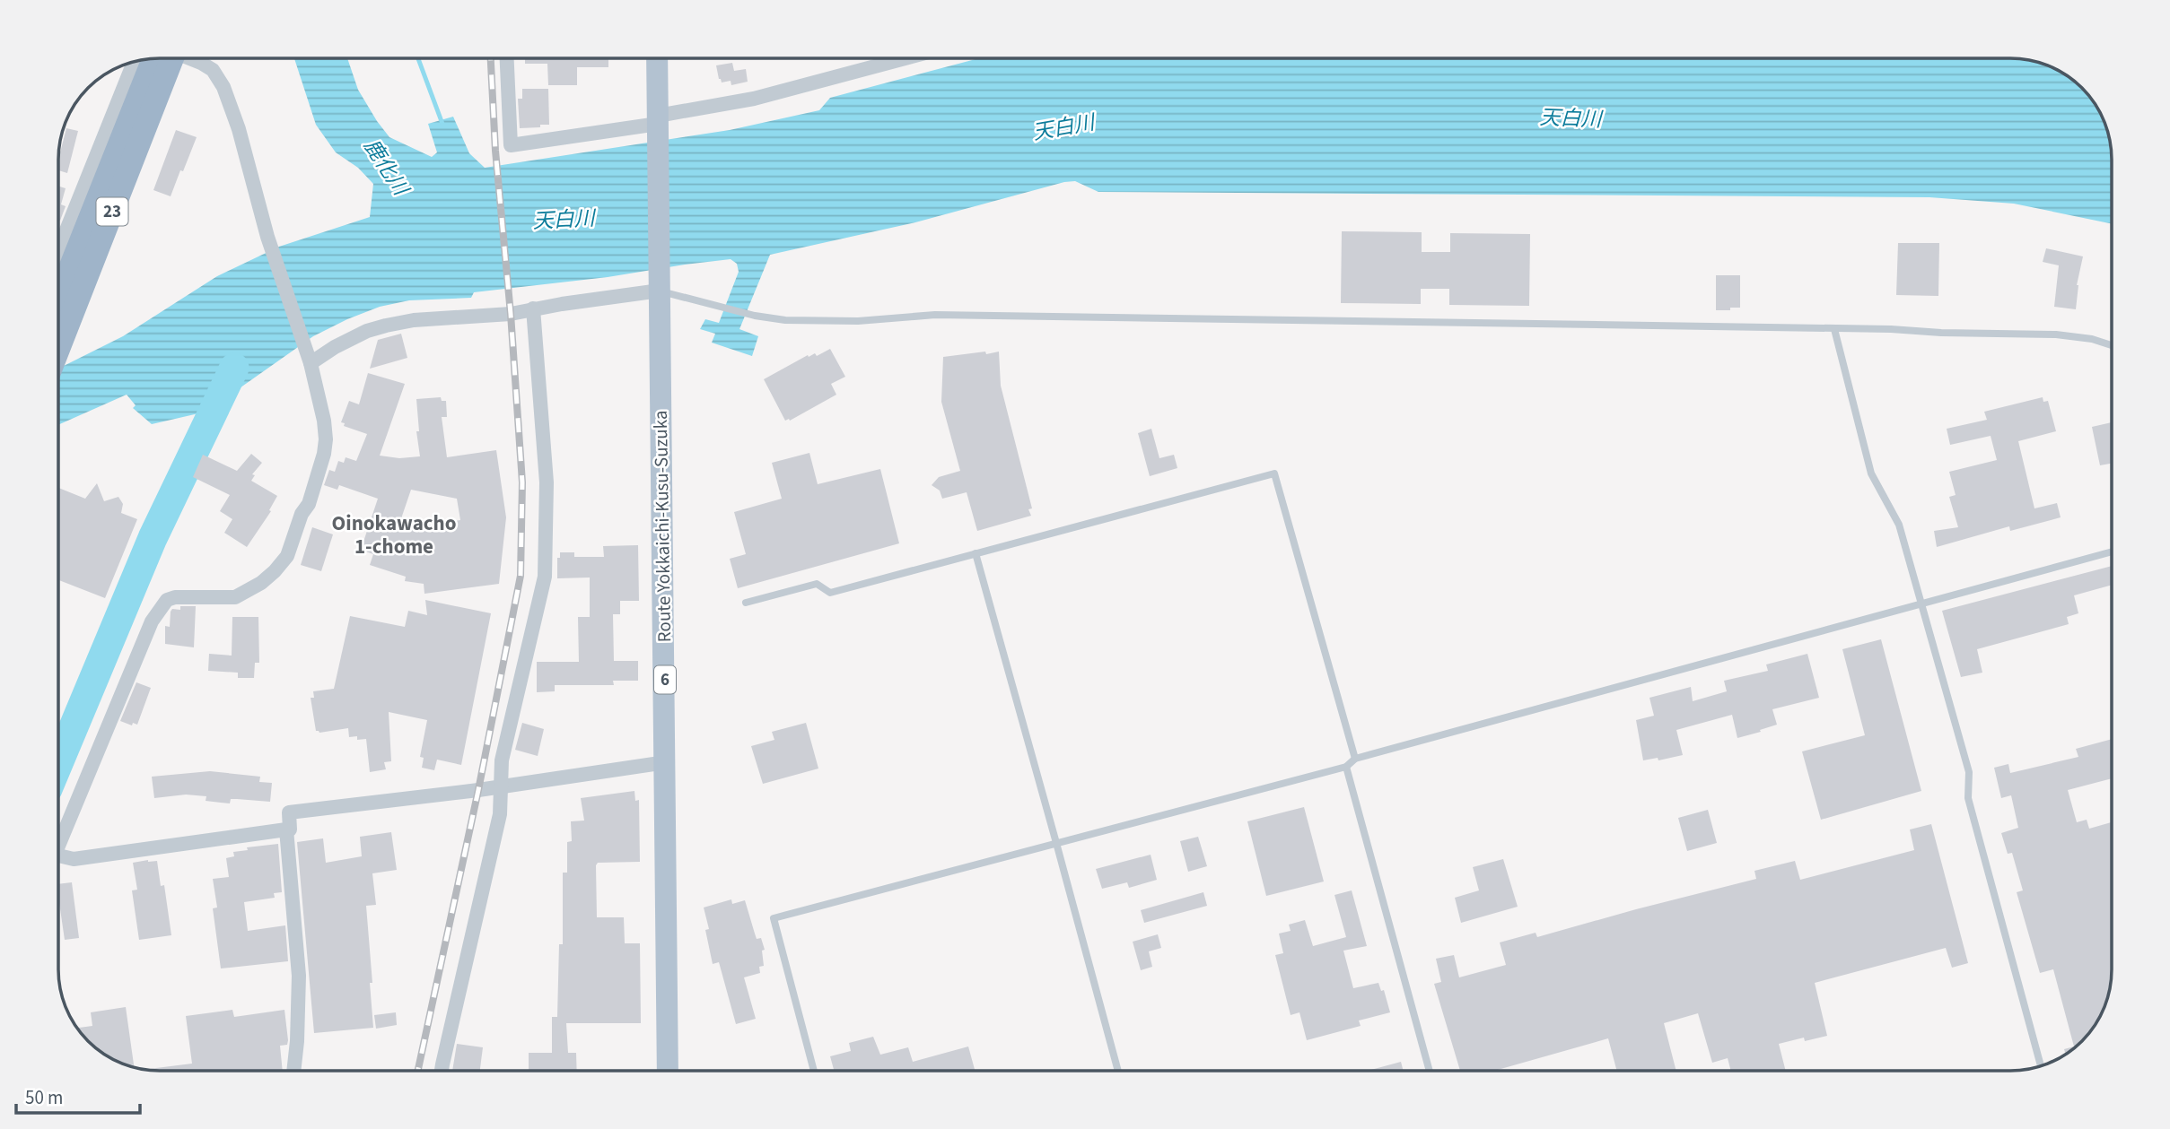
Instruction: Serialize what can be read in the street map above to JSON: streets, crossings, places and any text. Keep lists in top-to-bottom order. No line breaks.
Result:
{"streets":{"highway":["23"],"main road":["Route Yokkaichi-Kusu-Suzuka","6"]},"districts":["Oinokawacho 1-chome"],"water":["天白川","鹿化川"],"scale_bar":"50 m"}
